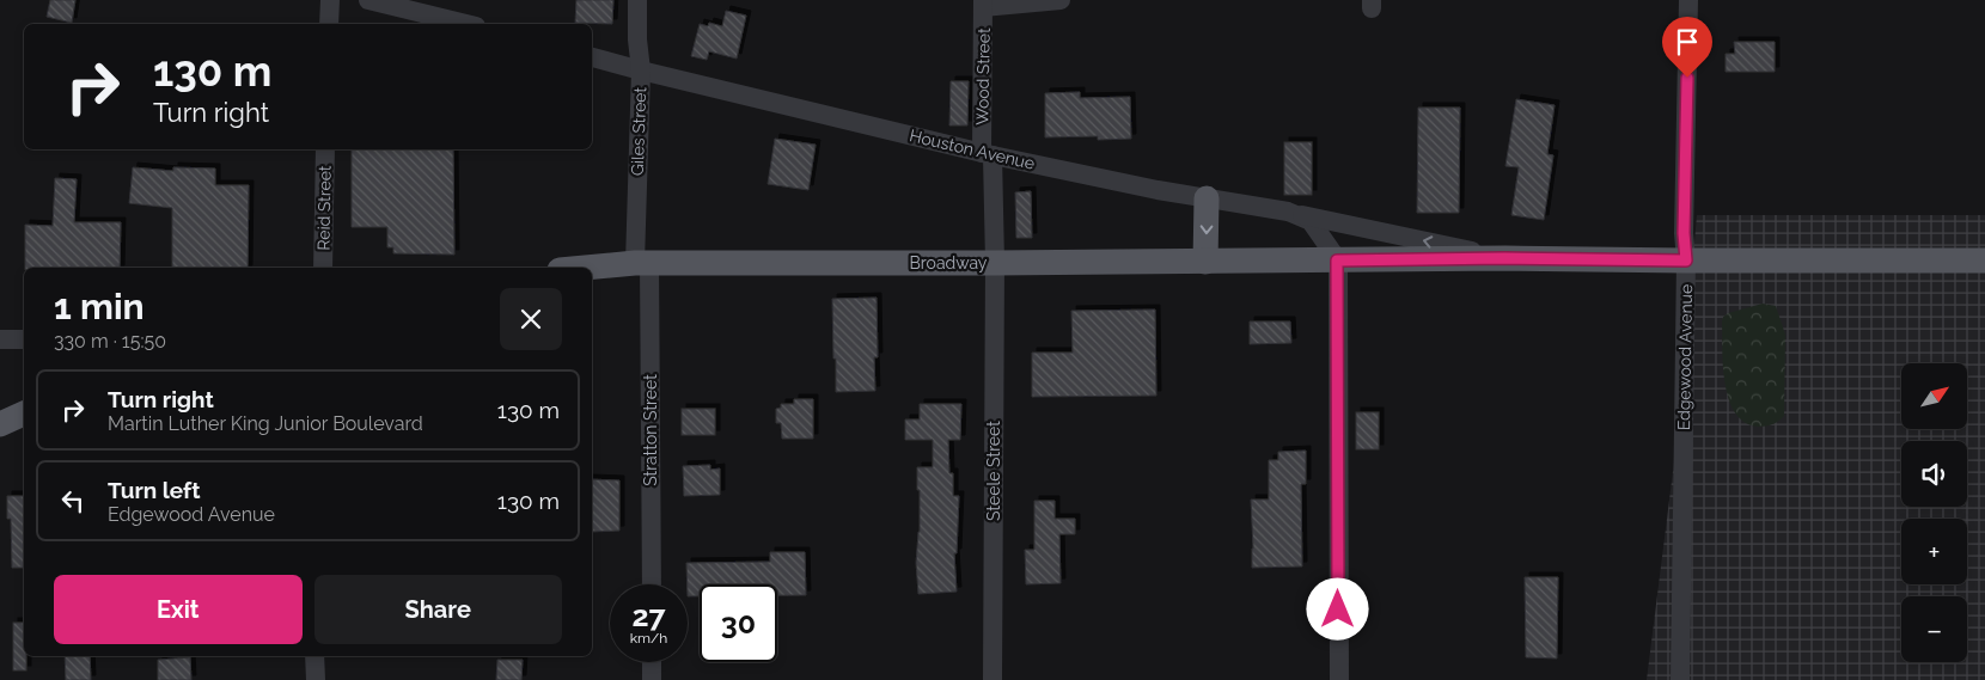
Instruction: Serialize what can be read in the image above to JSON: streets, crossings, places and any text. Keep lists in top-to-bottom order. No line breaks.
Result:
{"streets":{"main road":["Broadway"],"street":["Wood Street","Giles Street","Houston Avenue","Reid Street","Edgewood Avenue","Stratton Street","Steele Street"]},"crossings":[["Wood Street","Houston Avenue"],["Wood Street","Broadway"],["Wood Street","Steele Street"],["Giles Street","Houston Avenue"],["Giles Street","Broadway"],["Giles Street","Stratton Street"],["Houston Avenue","Broadway"],["Broadway","Edgewood Avenue"],["Broadway","Stratton Street"],["Broadway","Steele Street"]],"north":"top right","page":{"turn":["130 m","Turn right"],"heading":["1 min","330 m · 15:50"],"map_buttons":["+","−"],"list":[{"name":"Turn right","note":"Martin Luther King Junior Boulevard","value":"130 m"},{"name":"Turn left","note":"Edgewood Avenue","value":"130 m"}],"buttons":["Exit","Share"],"speed":"27 km/h","limit":"30"}}
